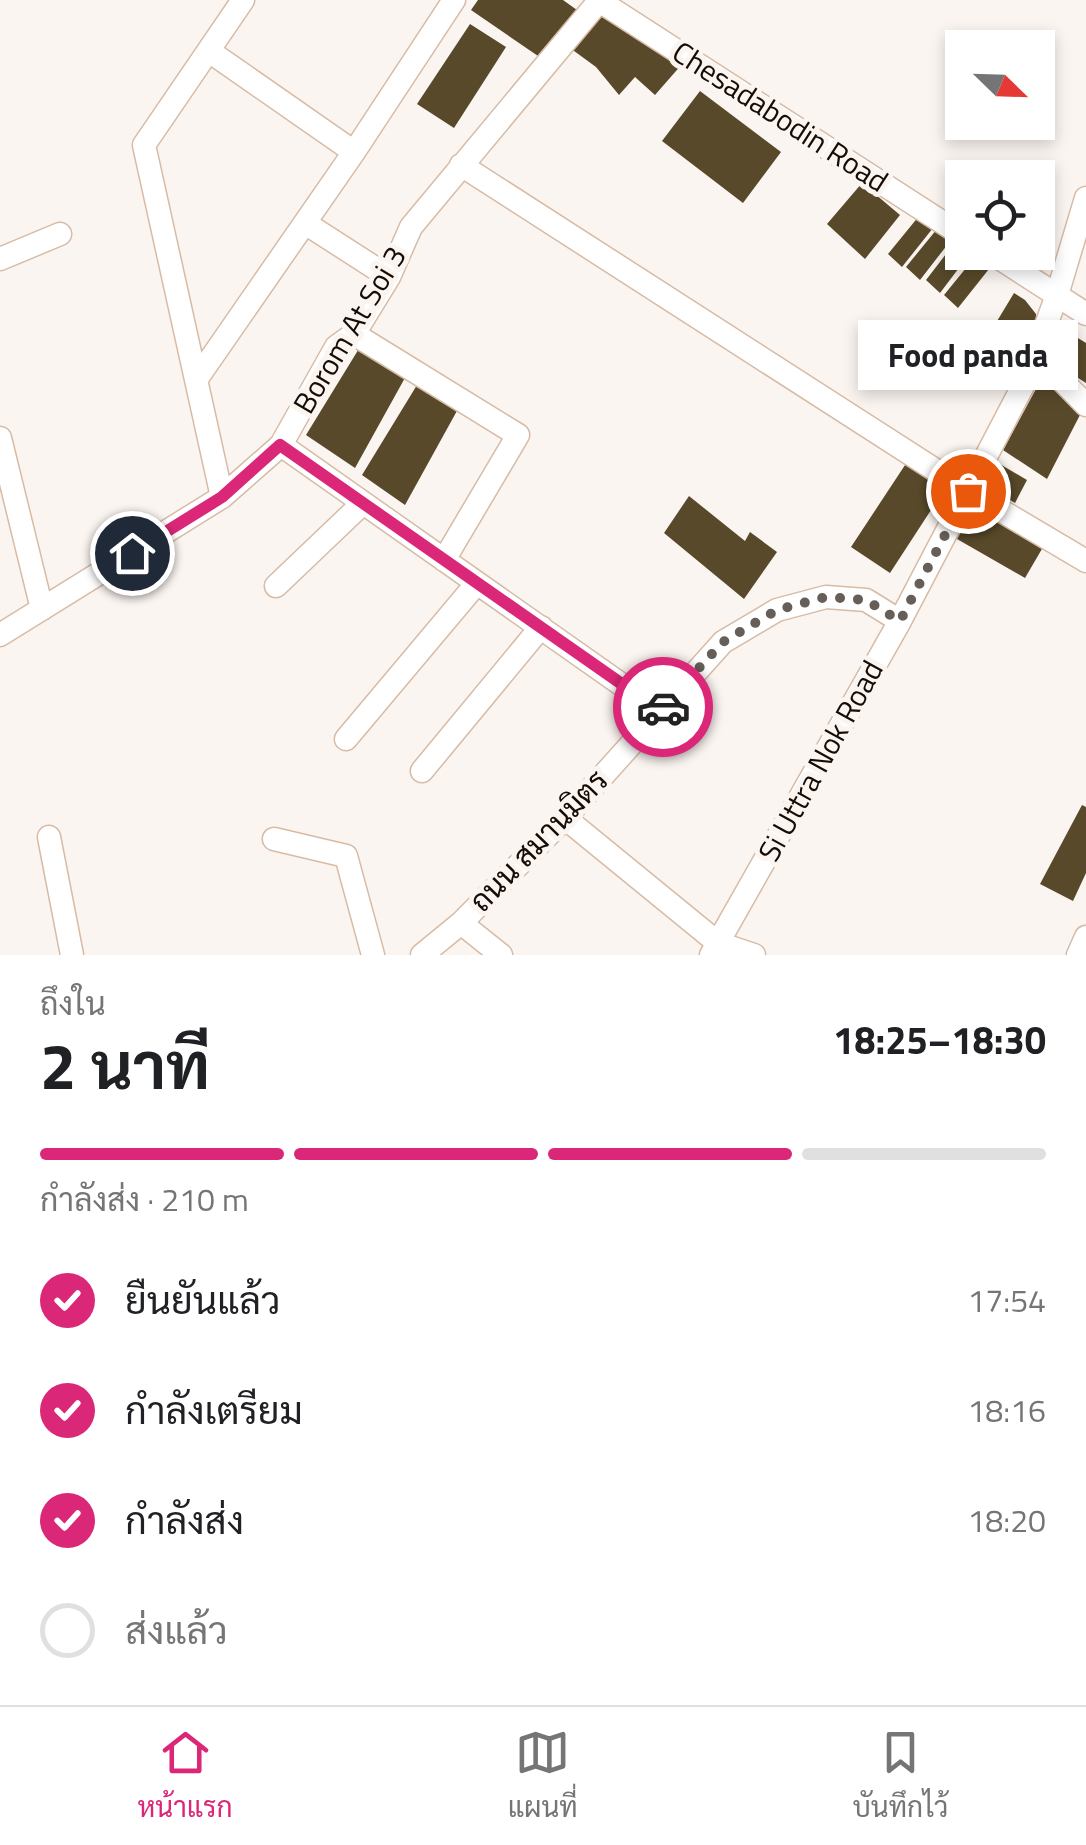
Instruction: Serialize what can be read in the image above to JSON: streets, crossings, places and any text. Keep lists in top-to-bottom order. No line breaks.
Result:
{"streets":{"street":["Chesadabodin Road","Borom At Soi 3","Si Uttra Nok Road","ถนน สมานมิตร"]},"crossings":[["Chesadabodin Road","Borom At Soi 3"],["Si Uttra Nok Road","ถนน สมานมิตร"]],"places":["Food panda"],"north":"bottom right","page":{"bubble":"Food panda","heading":["2 นาที","ถึงใน","18:25–18:30"],"bar":"กำลังส่ง · 210 m","list":[["ยืนยันแล้ว","17:54"],["กำลังเตรียม","18:16"],["กำลังส่ง","18:20"],"ส่งแล้ว"],"tabs":["หน้าแรก","แผนที่","บันทึกไว้"]}}
